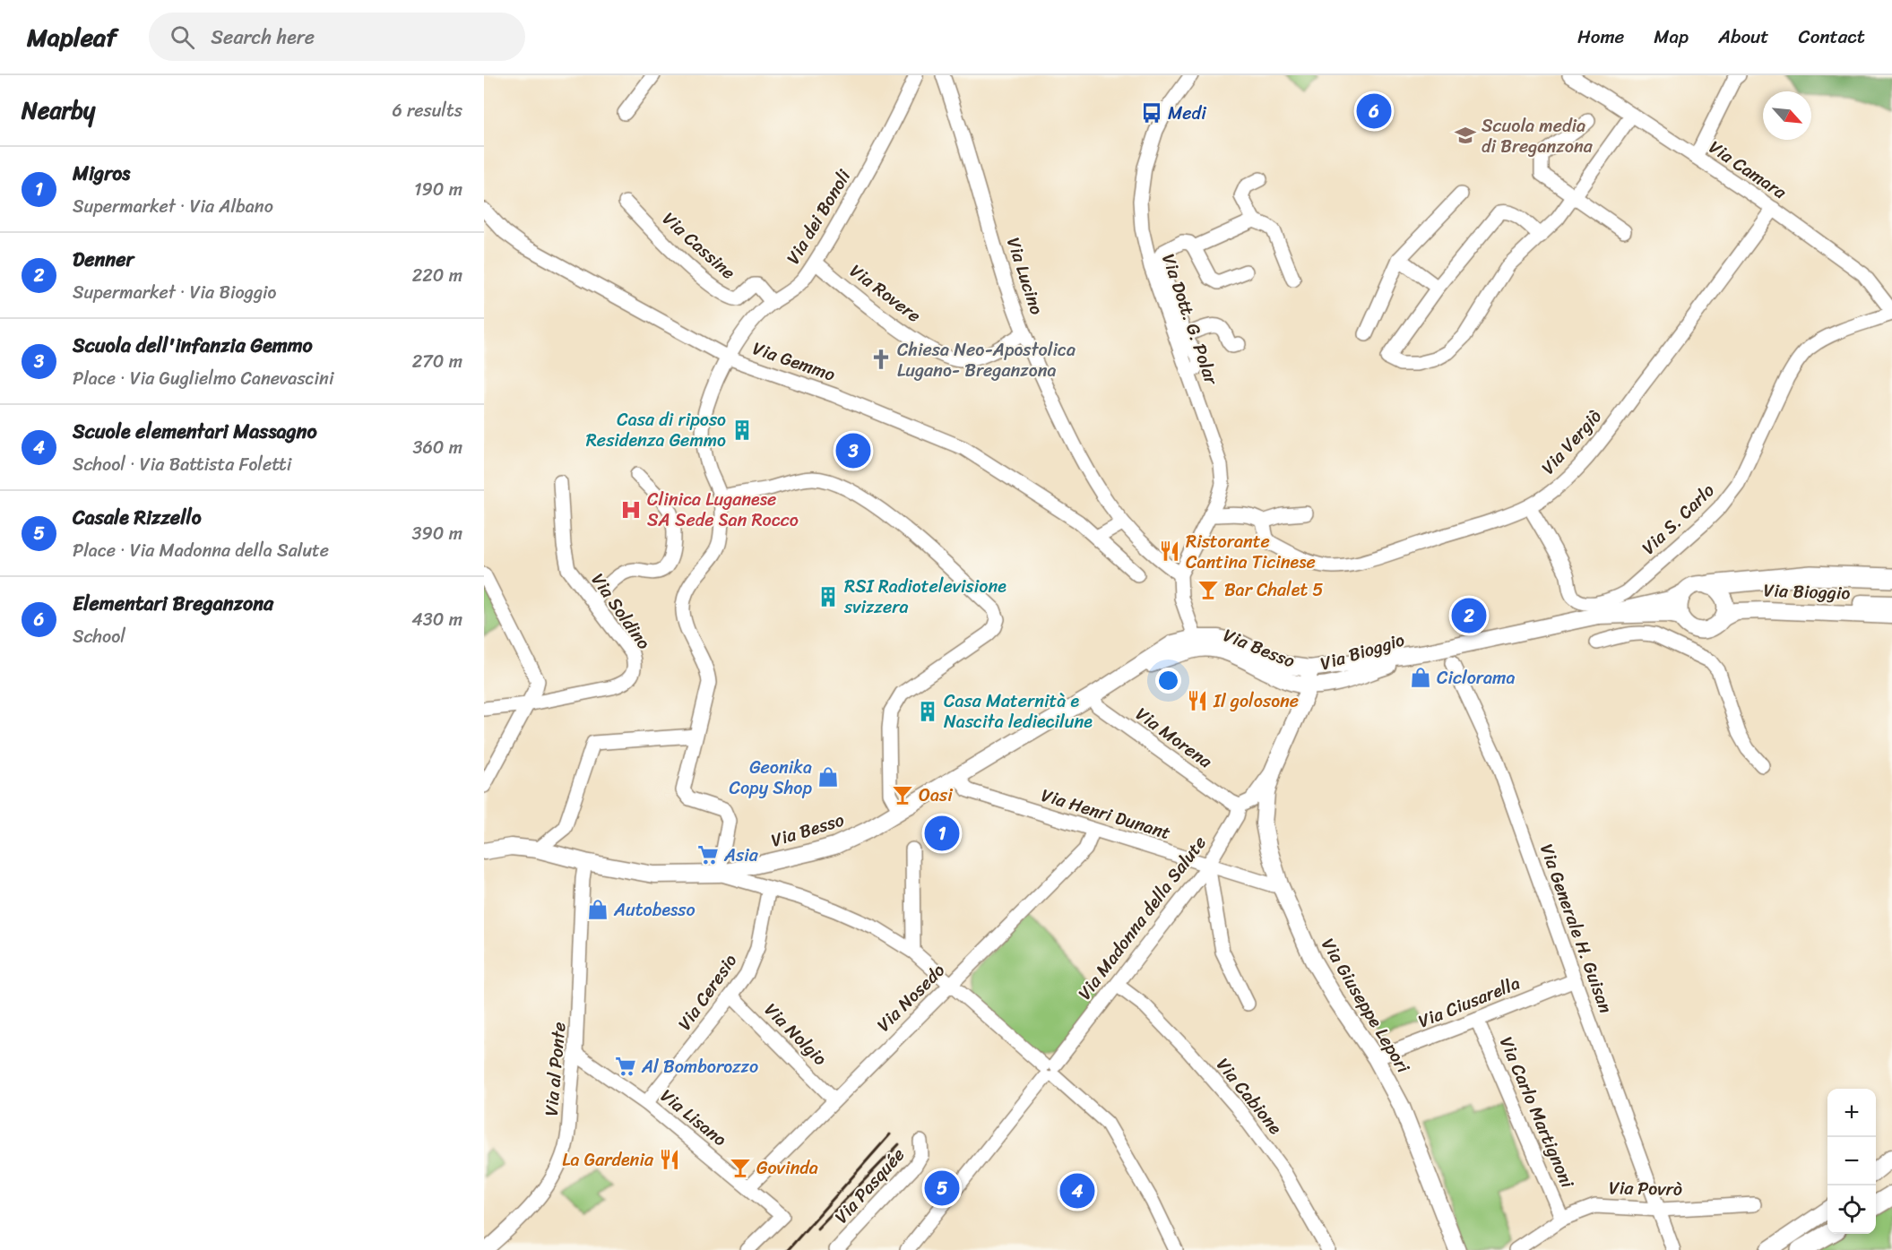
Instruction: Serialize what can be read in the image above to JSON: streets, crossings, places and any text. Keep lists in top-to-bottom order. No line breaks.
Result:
{"streets":{"main road":["Via Bioggio","Via Besso","Via Giuseppe Lepori"],"street":["Via Camara","Via dei Bonoli","Via Cassine","Via Lucino","Via Rovere","Via Dott. G. Polar","Via Gemmo","Via Vergiò","Via S. Carlo","Via Soldino","Via Morena","Via Henri Dunant","Via Madonna della Salute","Via Generale H. Guisan","Via Ceresio","Via Nosedo","Via Ciusarella","Via Nolgio","Via al Ponte","Via Cabione","Via Carlo Martignoni","Via Lisano","Via Pasquée","Via Povrò"]},"crossings":[["Via Camara","Via Vergiò"],["Via Camara","Via S. Carlo"],["Via dei Bonoli","Via Cassine"],["Via dei Bonoli","Via Rovere"],["Via dei Bonoli","Via Gemmo"],["Via Lucino","Via Rovere"],["Via Lucino","Via Dott. G. Polar"],["Via Vergiò","Via S. Carlo"],["Via Bioggio","Via Besso"],["Via Bioggio","Via Giuseppe Lepori"],["Via Besso","Via Morena"],["Via Besso","Via Henri Dunant"],["Via Besso","Via Giuseppe Lepori"],["Via Besso","Via al Ponte"],["Via Morena","Via Madonna della Salute"],["Via Henri Dunant","Via Madonna della Salute"],["Via Henri Dunant","Via Nosedo"],["Via Henri Dunant","Via Giuseppe Lepori"],["Via Madonna della Salute","Via Giuseppe Lepori"],["Via Madonna della Salute","Via Cabione"],["Via Generale H. Guisan","Via Ciusarella"],["Via Generale H. Guisan","Via Povrò"],["Via Ceresio","Via Nolgio"],["Via Ceresio","Via Lisano"],["Via Nosedo","Via Nolgio"],["Via Nosedo","Via Lisano"],["Via Ciusarella","Via Giuseppe Lepori"],["Via Ciusarella","Via Carlo Martignoni"],["Via al Ponte","Via Lisano"],["Via Carlo Martignoni","Via Povrò"]],"places":{"bus stop":["Medi"],"school or university":["Scuola media di Breganzona"],"church":["Chiesa Neo-Apostolica Lugano- Breganzona"],"building":["Casa di riposo Residenza Gemmo","RSI Radiotelevisione svizzera","Casa Maternità e Nascita lediecilune"],"hospital":["Clinica Luganese SA Sede San Rocco"],"restaurant":["Ristorante Cantina Ticinese","Il golosone","La Gardenia"],"bar":["Bar Chalet 5","Oasi","Govinda"],"shop":["Ciclorama","Geonika Copy Shop","Autobesso"],"supermarket":["Asia","Al Bomborozzo"]},"north":"bottom right","page":{"header":"Mapleaf","search":"Search here","nav":["Home","Map","About","Contact"],"heading":["Nearby","6 results"],"pins":["6","3","2","1","5","4"],"list":[{"mark":"1","name":"Migros","note":"Supermarket · Via Albano","value":"190 m"},{"mark":"2","name":"Denner","note":"Supermarket · Via Bioggio","value":"220 m"},{"mark":"3","name":"Scuola dell'infanzia Gemmo","note":"Place · Via Guglielmo Canevascini","value":"270 m"},{"mark":"4","name":"Scuole elementari Massagno","note":"School · Via Battista Foletti","value":"360 m"},{"mark":"5","name":"Casale Rizzello","note":"Place · Via Madonna della Salute","value":"390 m"},{"mark":"6","name":"Elementari Breganzona","note":"School","value":"430 m"}],"map_buttons":["+","−"]}}
